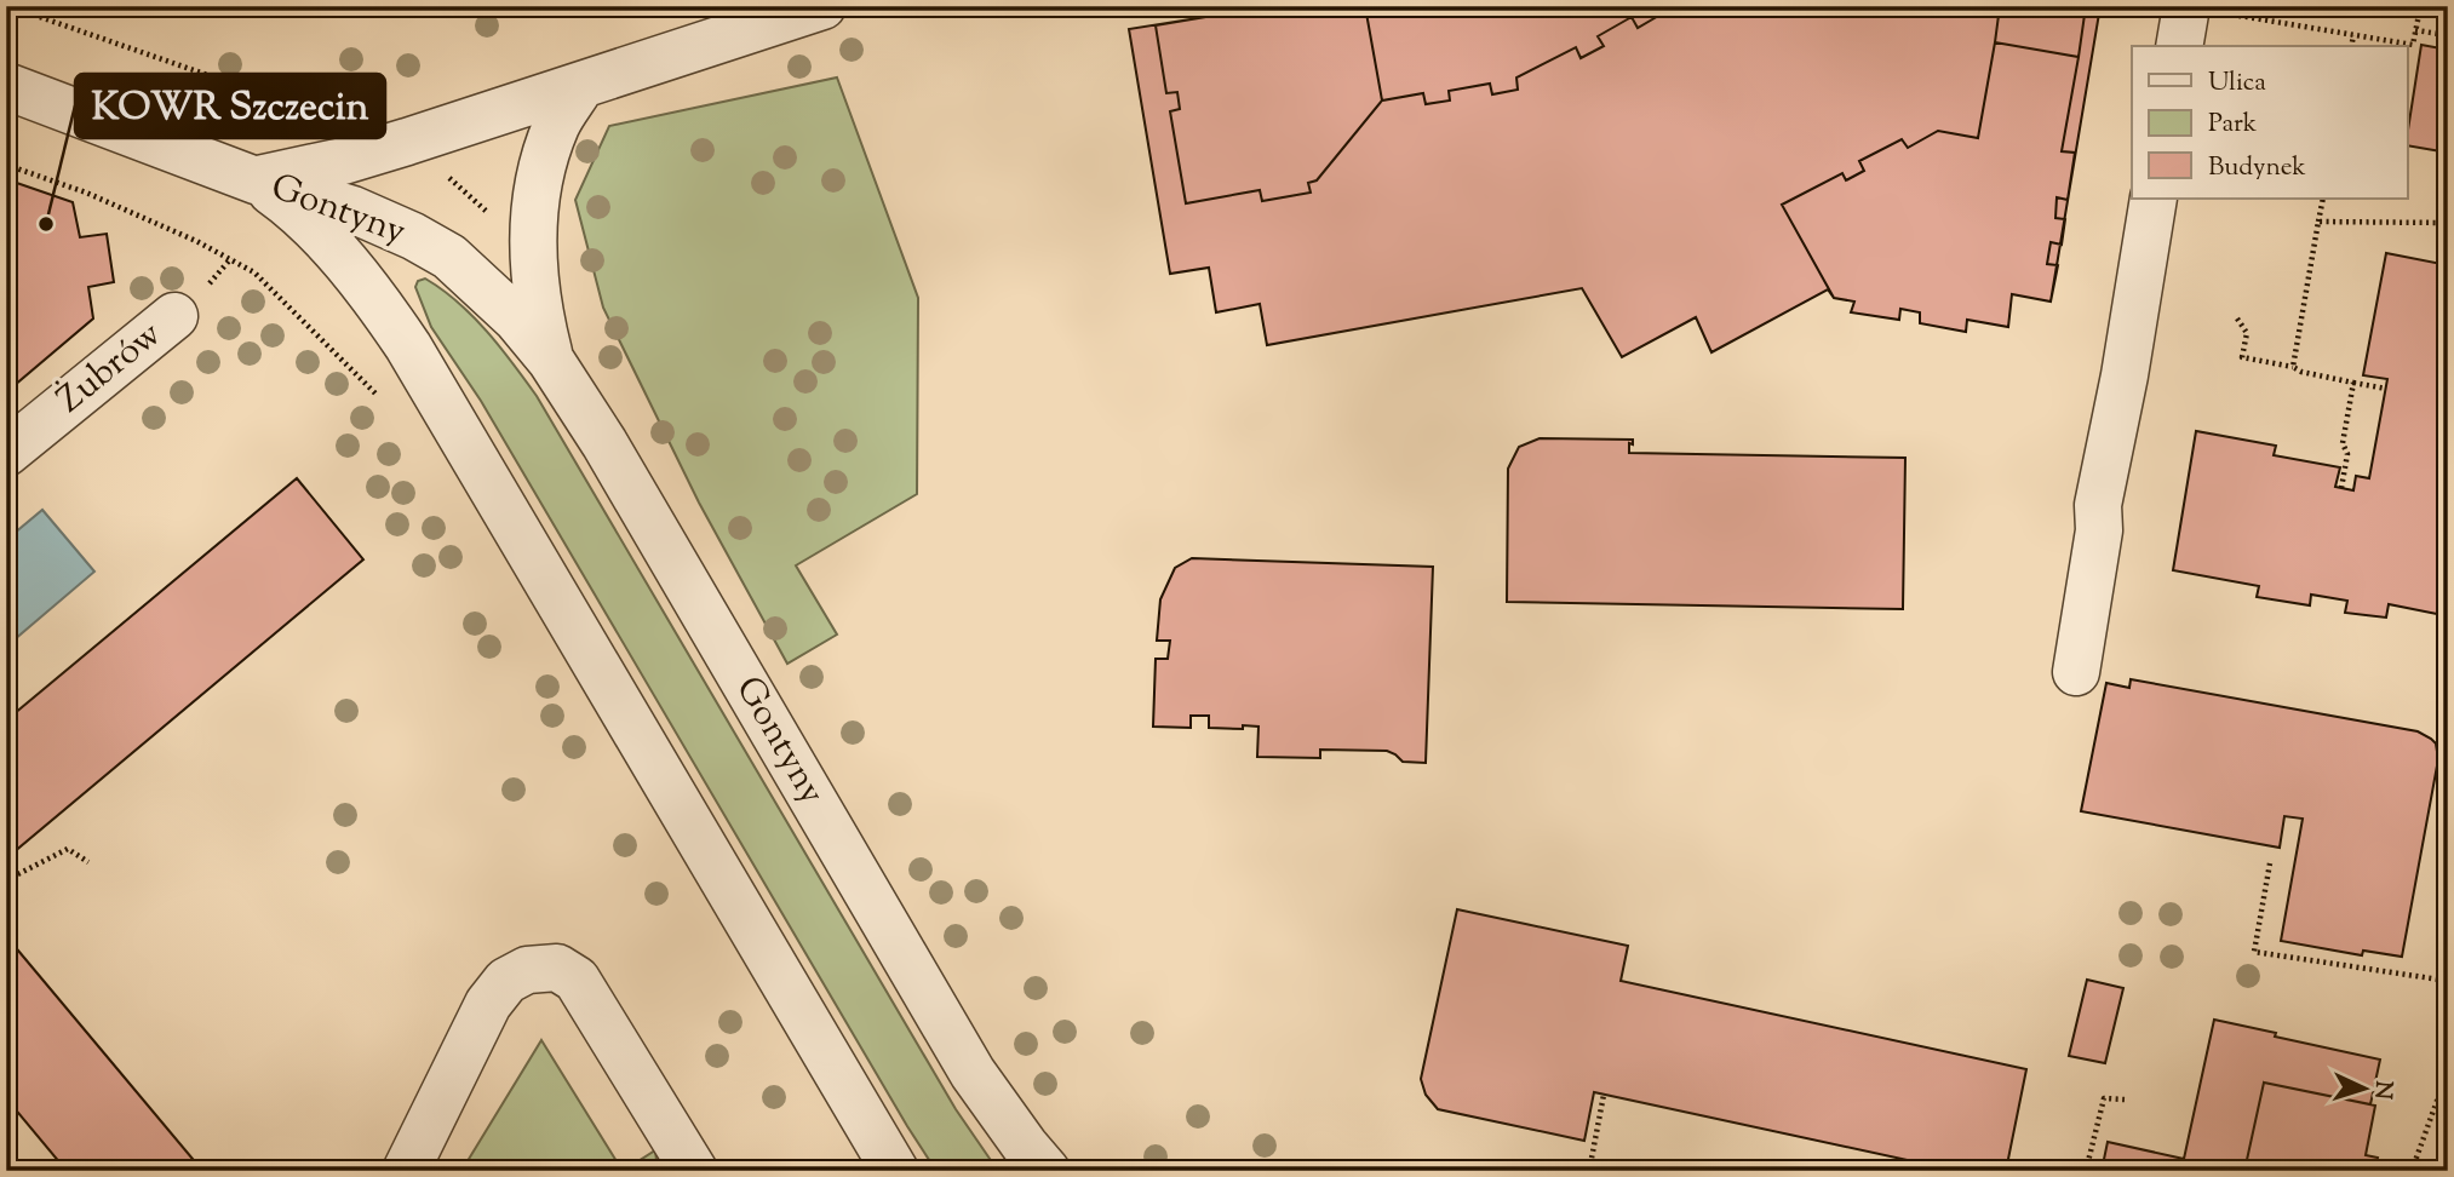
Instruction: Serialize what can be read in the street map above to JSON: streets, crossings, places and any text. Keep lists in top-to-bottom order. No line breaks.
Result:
{"streets":{"street":["Gontyny","Żubrów"]},"places":["KOWR Szczecin"],"legend":["Ulica","Park","Budynek"],"north":"right"}
